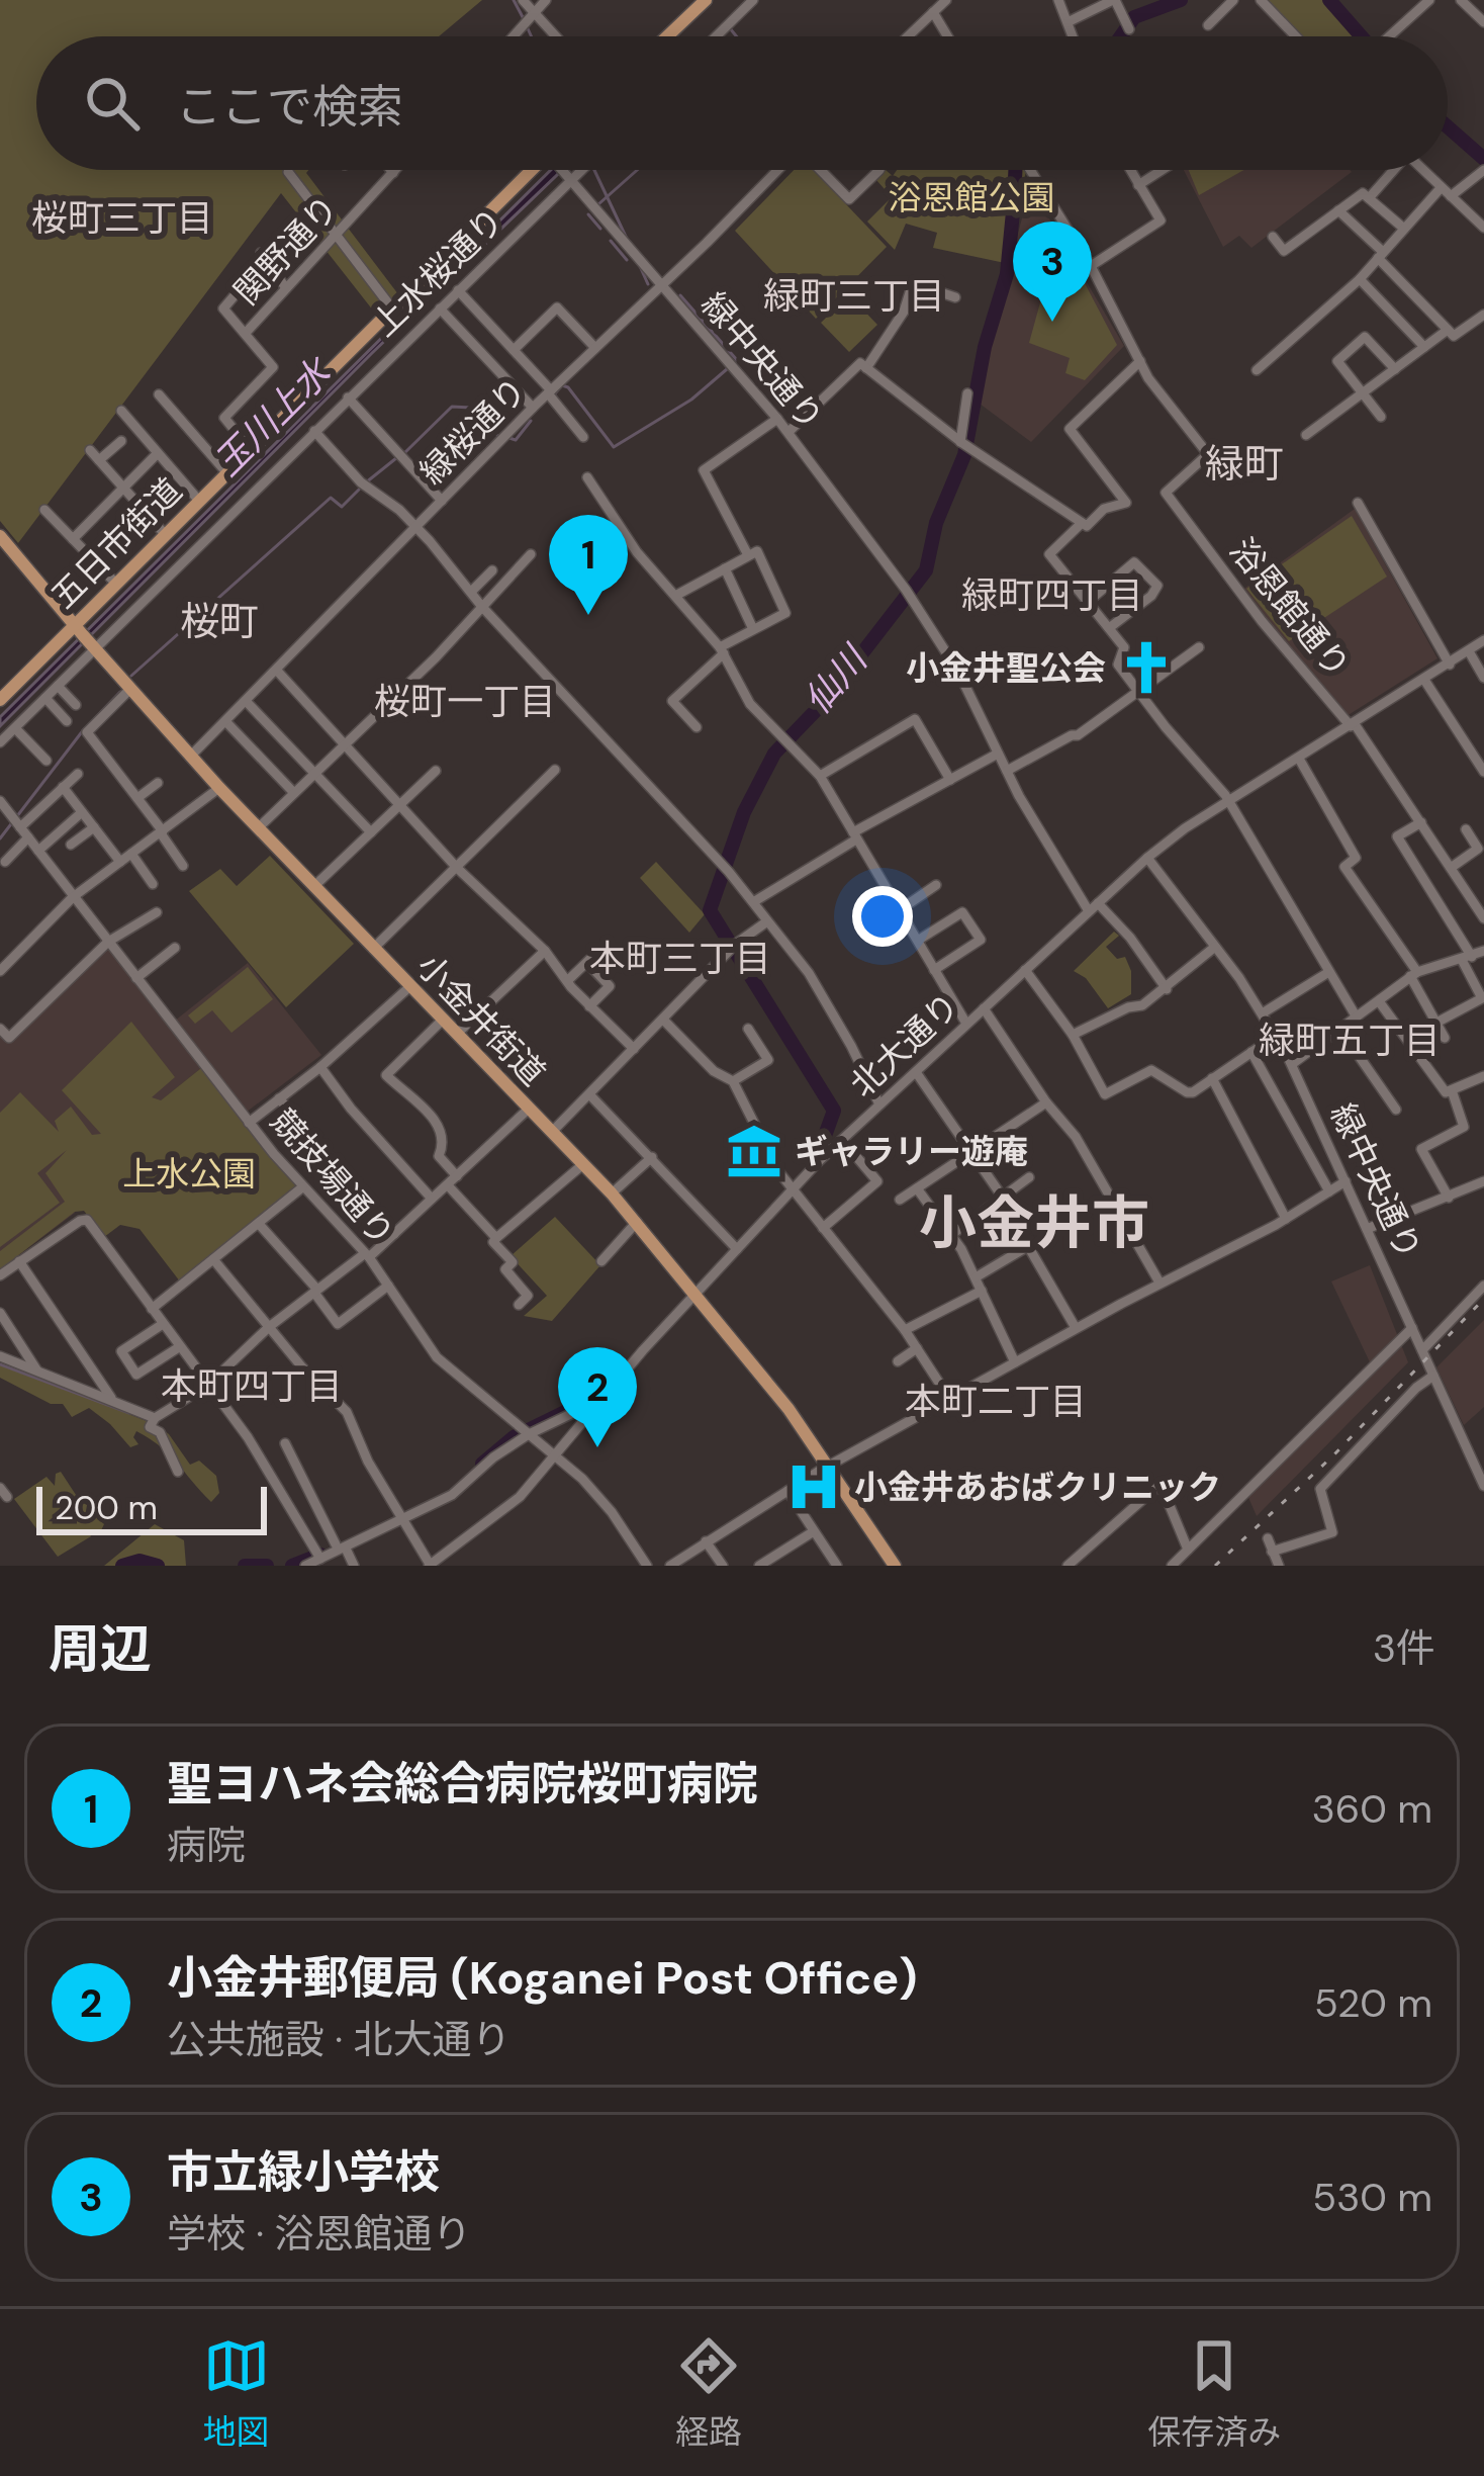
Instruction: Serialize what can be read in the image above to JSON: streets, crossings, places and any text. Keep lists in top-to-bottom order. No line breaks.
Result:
{"streets":{"main road":["五日市街道","小金井街道"],"street":["関野通り","上水桜通り","緑中央通り","緑桜通り","浴恩館通り","北大通り","競技場通り"]},"crossings":[["上水桜通り","緑中央通り"],["上水桜通り","小金井街道"],["緑中央通り","緑桜通り"],["緑中央通り","北大通り"],["緑桜通り","小金井街道"],["五日市街道","小金井街道"],["浴恩館通り","北大通り"],["小金井街道","北大通り"],["北大通り","競技場通り"]],"districts":["桜町三丁目","緑町三丁目","緑町","緑町四丁目","桜町","桜町一丁目","本町三丁目","緑町五丁目","小金井市","本町四丁目","本町二丁目"],"water":["玉川上水","仙川"],"parks":["浴恩館公園","上水公園"],"places":{"church":["小金井聖公会"],"museum":["ギャラリー遊庵"],"hospital":["小金井あおばクリニック"]},"scale_bar":"200 m","page":{"search":"ここで検索","pins":["3","1","2"],"scale":"200 m","heading":["周辺","3件"],"list":[{"mark":"1","name":"聖ヨハネ会総合病院桜町病院","note":"病院","value":"360 m"},{"mark":"2","name":"小金井郵便局 (Koganei Post Office)","note":"公共施設 · 北大通り","value":"520 m"},{"mark":"3","name":"市立緑小学校","note":"学校 · 浴恩館通り","value":"530 m"}],"nav":["地図","経路","保存済み"]}}
